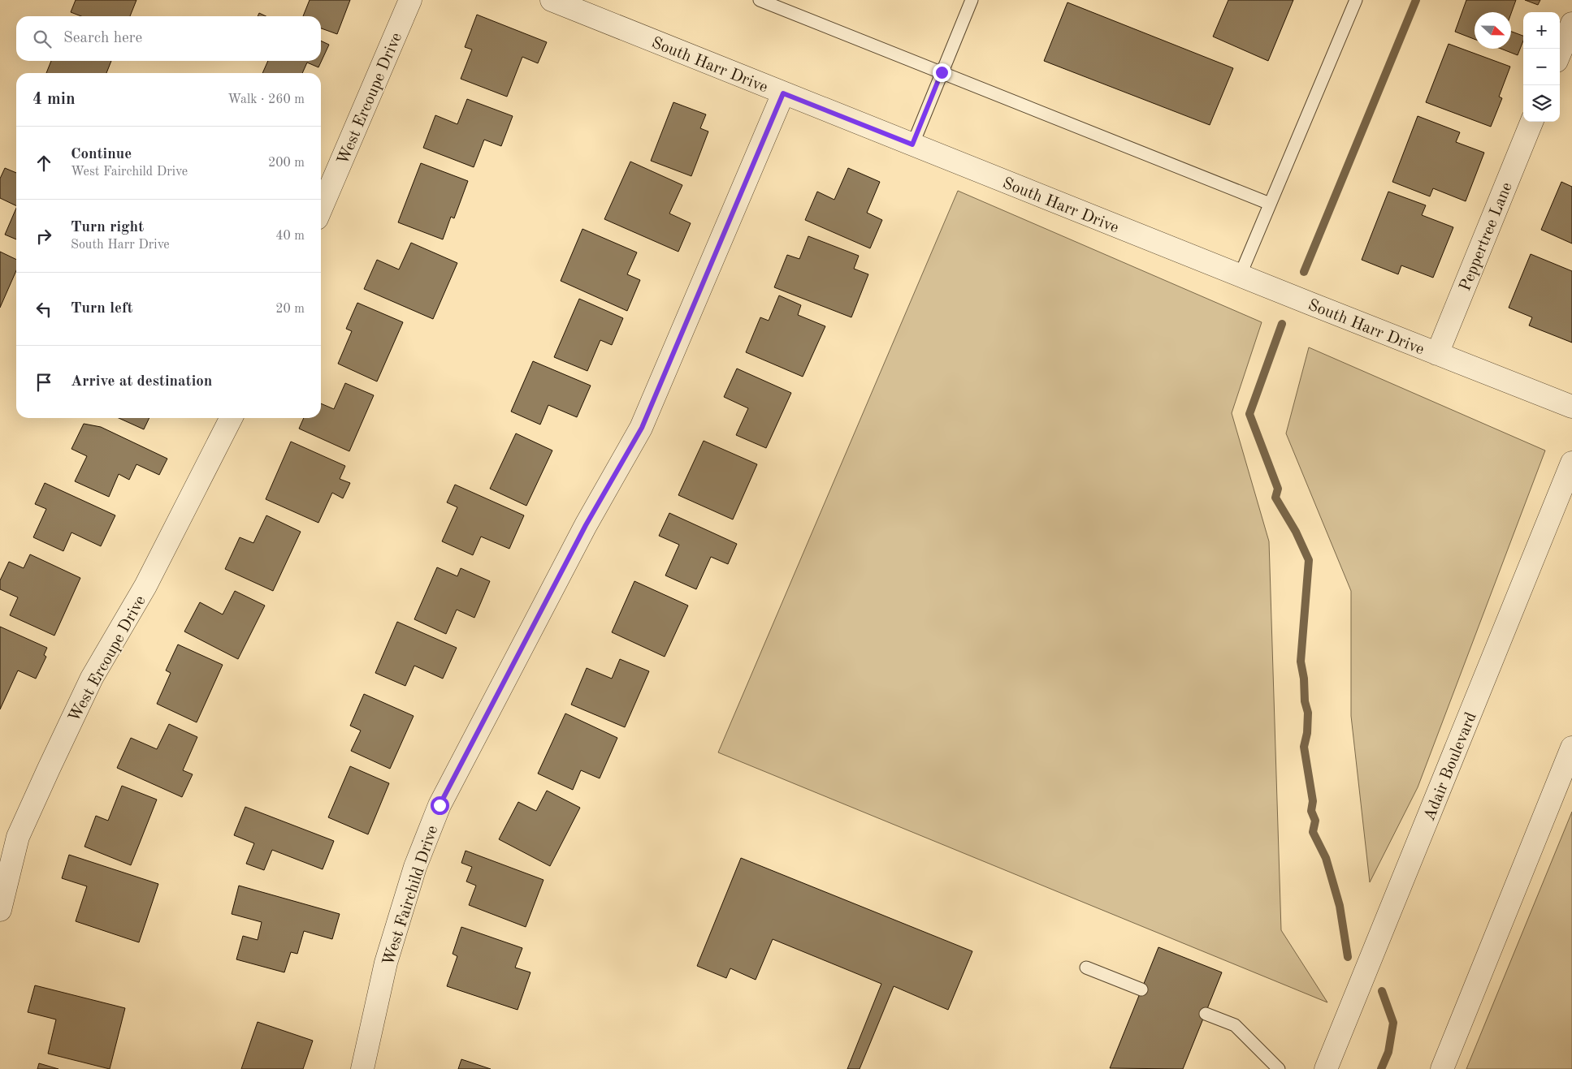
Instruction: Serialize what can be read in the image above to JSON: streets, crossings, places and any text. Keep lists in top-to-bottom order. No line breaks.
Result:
{"streets":{"street":["South Harr Drive","West Ercoupe Drive","Peppertree Lane","Adair Boulevard","West Fairchild Drive"]},"crossings":[["South Harr Drive","Peppertree Lane"],["South Harr Drive","West Fairchild Drive"]],"north":"right","page":{"map_buttons":["+","−"],"search":"Search here","heading":["4 min","Walk · 260 m"],"list":[["Continue","West Fairchild Drive","200 m"],["Turn right","South Harr Drive","40 m"],["Turn left","20 m"],"Arrive at destination"]}}
